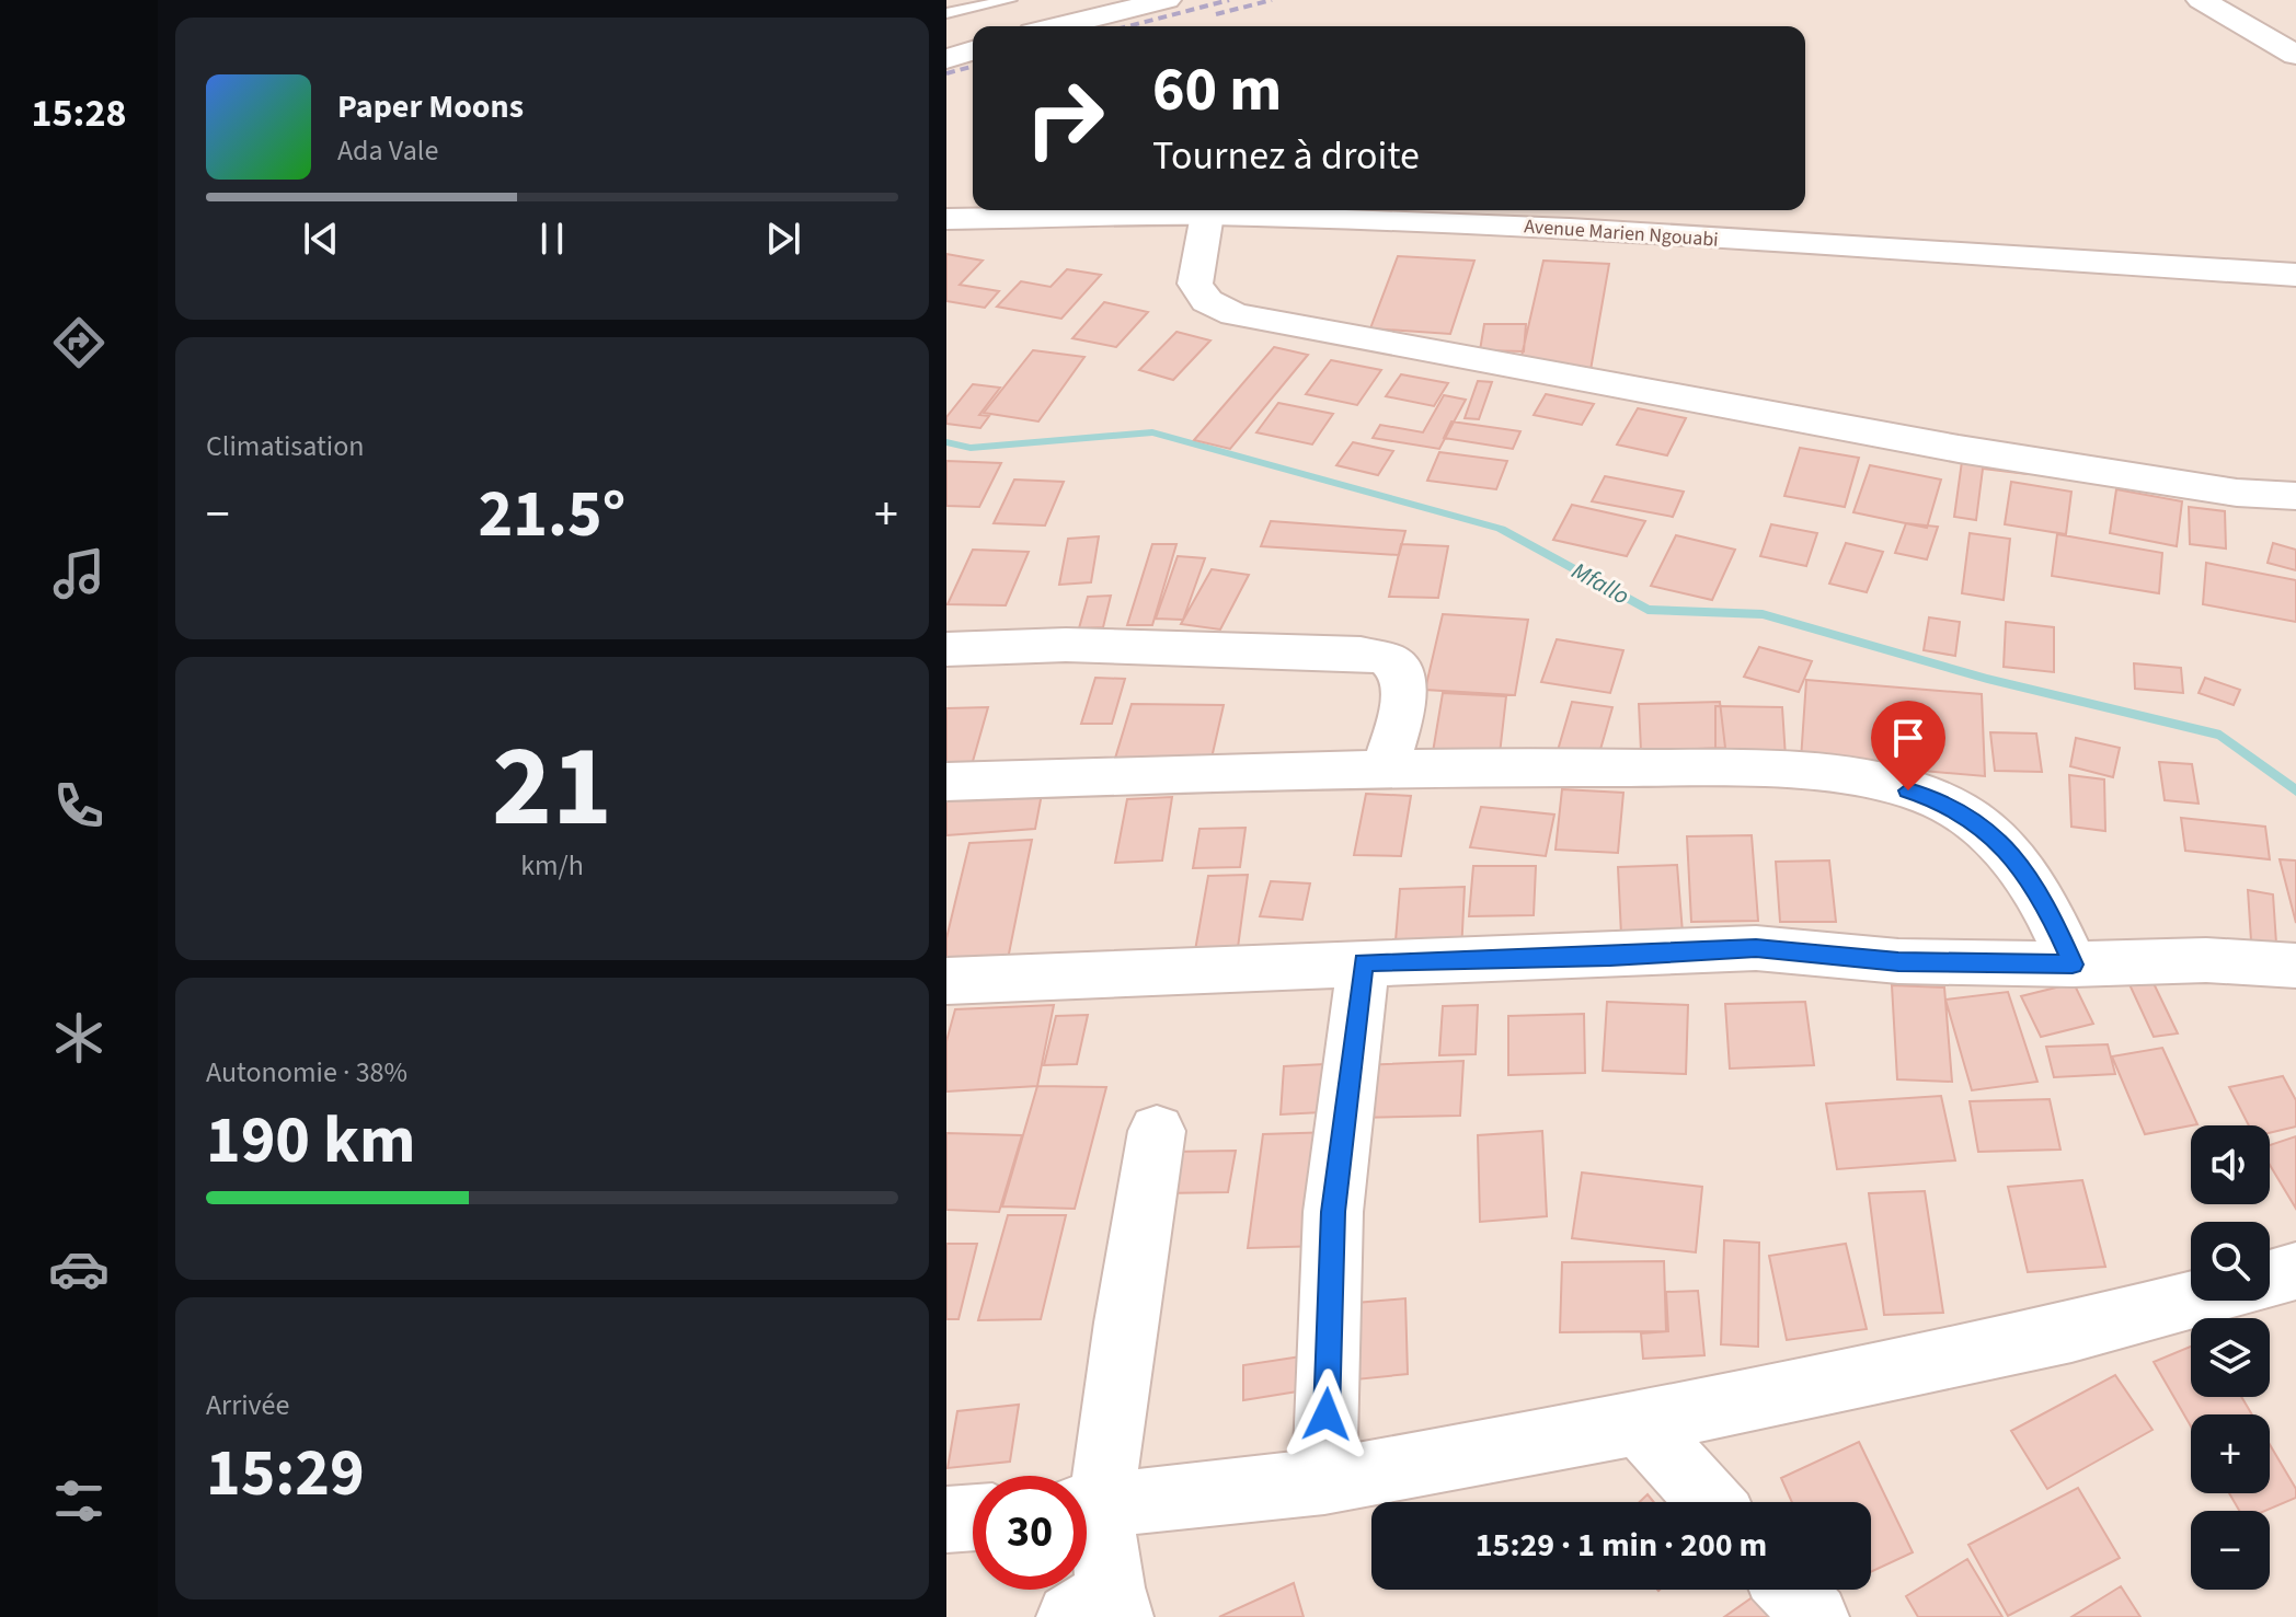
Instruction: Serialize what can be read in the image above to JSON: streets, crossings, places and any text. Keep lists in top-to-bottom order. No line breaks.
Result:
{"streets":{"street":["Avenue Marien Ngouabi"]},"water":["Mfallo"],"page":{"tabs":"15:28","turn":["60 m","Tournez à droite"],"song":["Paper Moons","Ada Vale"],"tile":["Climatisation",["21","km/h"],["Autonomie · 38%","190 km"],["Arrivée","15:29"]],"heat":["−","21.5°","+"],"map_buttons":["+","−"],"limit":"30","trip":"15:29 · 1 min · 200 m"}}
